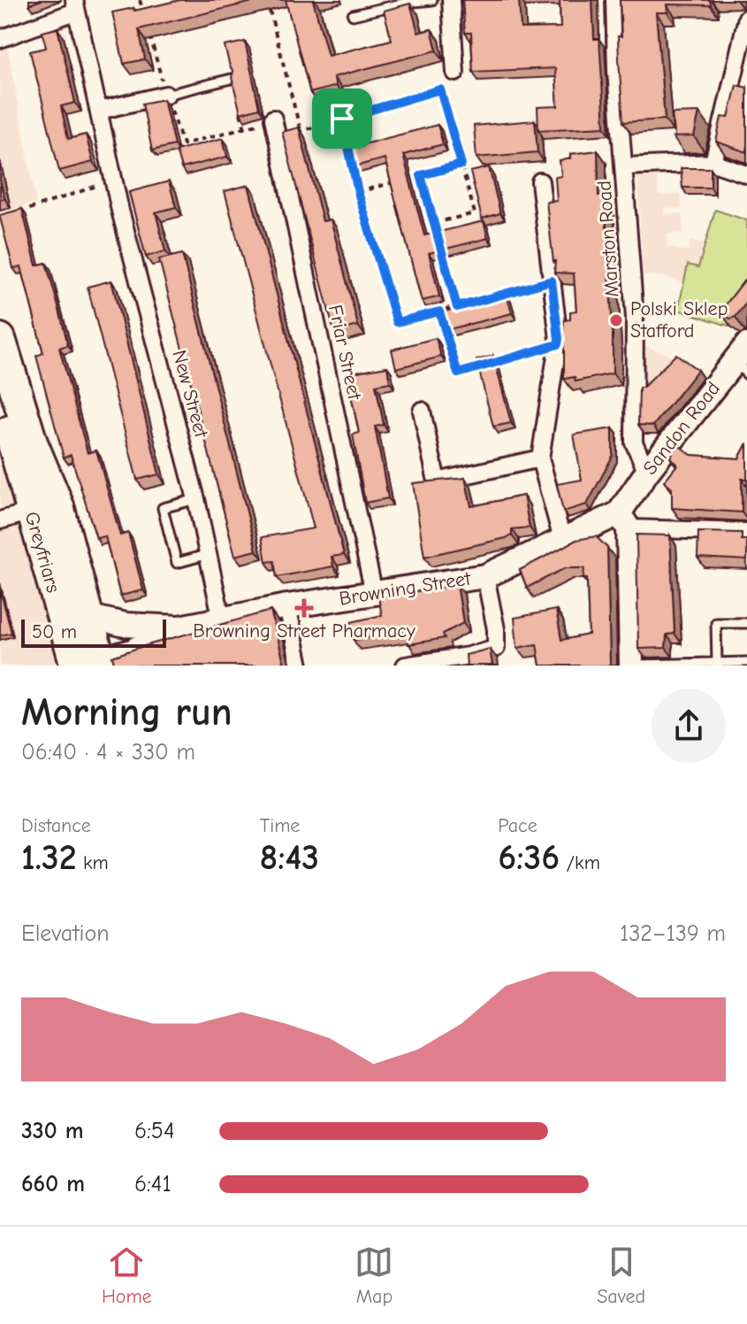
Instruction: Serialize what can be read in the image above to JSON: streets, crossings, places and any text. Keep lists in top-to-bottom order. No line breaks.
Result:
{"streets":{"highway":["Greyfriars"],"street":["Marston Road","Friar Street","New Street","Sandon Road","Browning Street"]},"crossings":[["Marston Road","Sandon Road"],["Friar Street","Browning Street"],["New Street","Browning Street"],["Sandon Road","Browning Street"],["Greyfriars","Browning Street"]],"places":{"other":["Polski Sklep Stafford"],"health":["Browning Street Pharmacy"]},"scale_bar":"50 m","page":{"scale":"50 m","heading":["Morning run","06:40 · 4 × 330 m"],"stats":[["Distance","1.32 km"],["Time","8:43"],["Pace","6:36 /km"]],"chart":["Elevation","132–139 m"],"list":[{"name":"330 m","note":"6:54"},{"name":"660 m","note":"6:41"}],"tabs":["Home","Map","Saved"]}}
